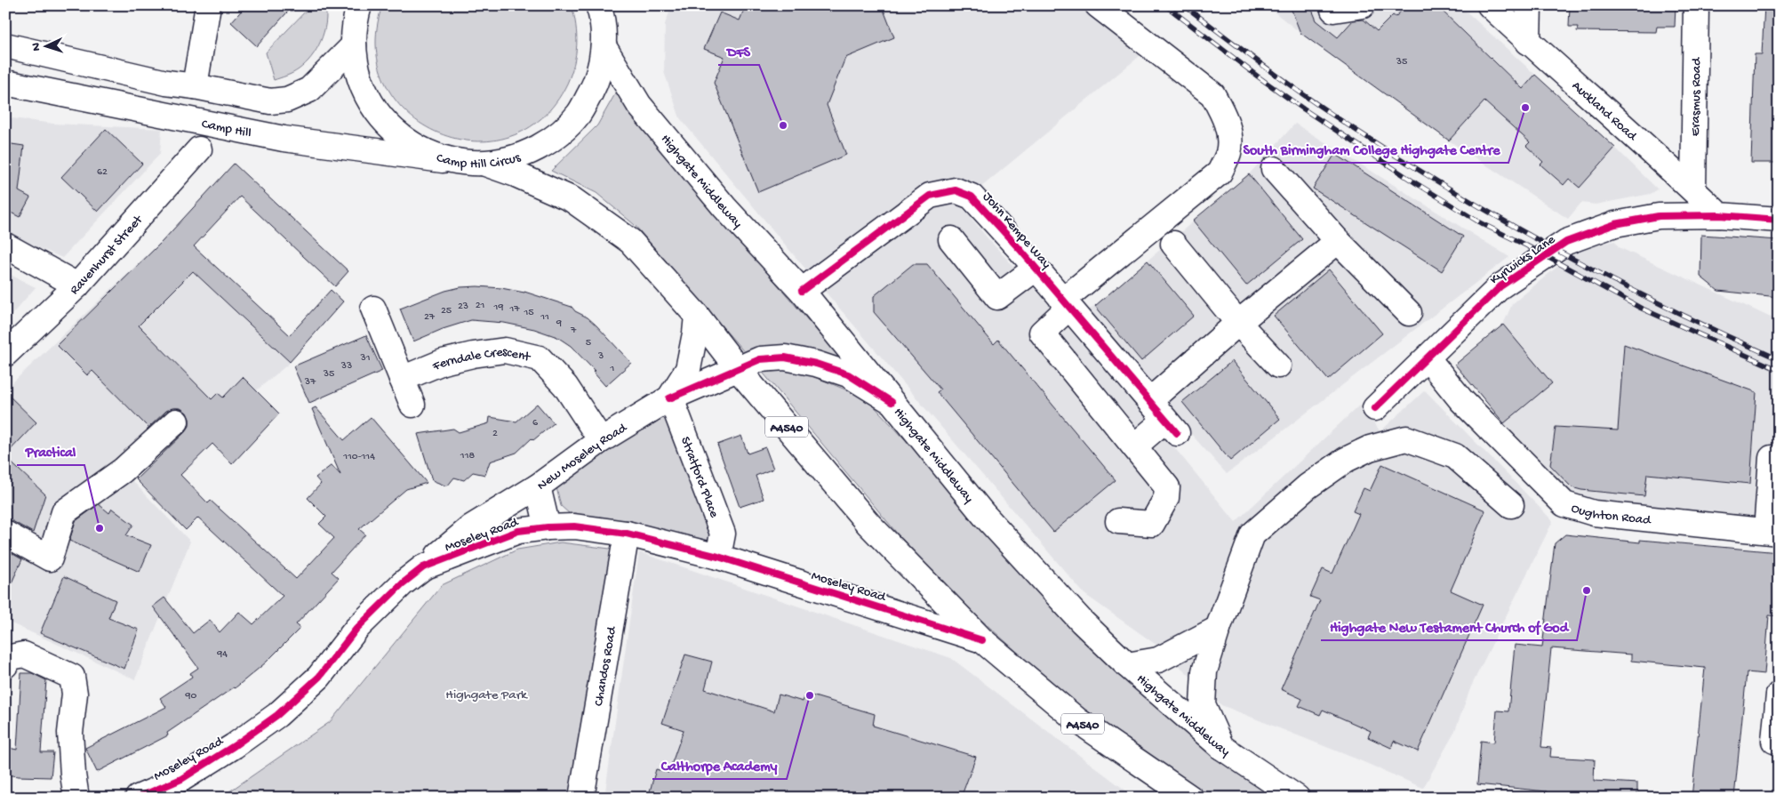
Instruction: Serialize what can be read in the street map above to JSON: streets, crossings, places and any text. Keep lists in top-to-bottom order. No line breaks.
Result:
{"streets":{"main road":["Erasmus Road","Auckland Road","Camp Hill","Camp Hill Circus","Highgate Middleway","John Kempe Way","Ravenhurst Street","Kyrwicks Lane","Ferndale Crescent","A4540","New Moseley Road","Stratford Place","Oughton Road","Moseley Road","Chandos Road"]},"crossings":[["Erasmus Road","Auckland Road"],["Auckland Road","Kyrwicks Lane"],["Camp Hill","Camp Hill Circus"],["Camp Hill Circus","Highgate Middleway"],["Camp Hill Circus","A4540"],["Highgate Middleway","John Kempe Way"],["Kyrwicks Lane","Oughton Road"],["Ferndale Crescent","New Moseley Road"],["A4540","New Moseley Road"],["A4540","Moseley Road"],["New Moseley Road","Stratford Place"],["New Moseley Road","Moseley Road"],["Stratford Place","Moseley Road"],["Moseley Road","Chandos Road"]],"parks":["Highgate Park"],"places":["South Birmingham College Highgate Centre","DFS","Practical","Highgate New Testament Church of God","Calthorpe Academy"],"house_numbers":["35","62","21","23","19","17","25","15","27","11","9","7","5","3","31","33","1","35","37","6","2","118","110-114","94","90"],"north":"left"}
